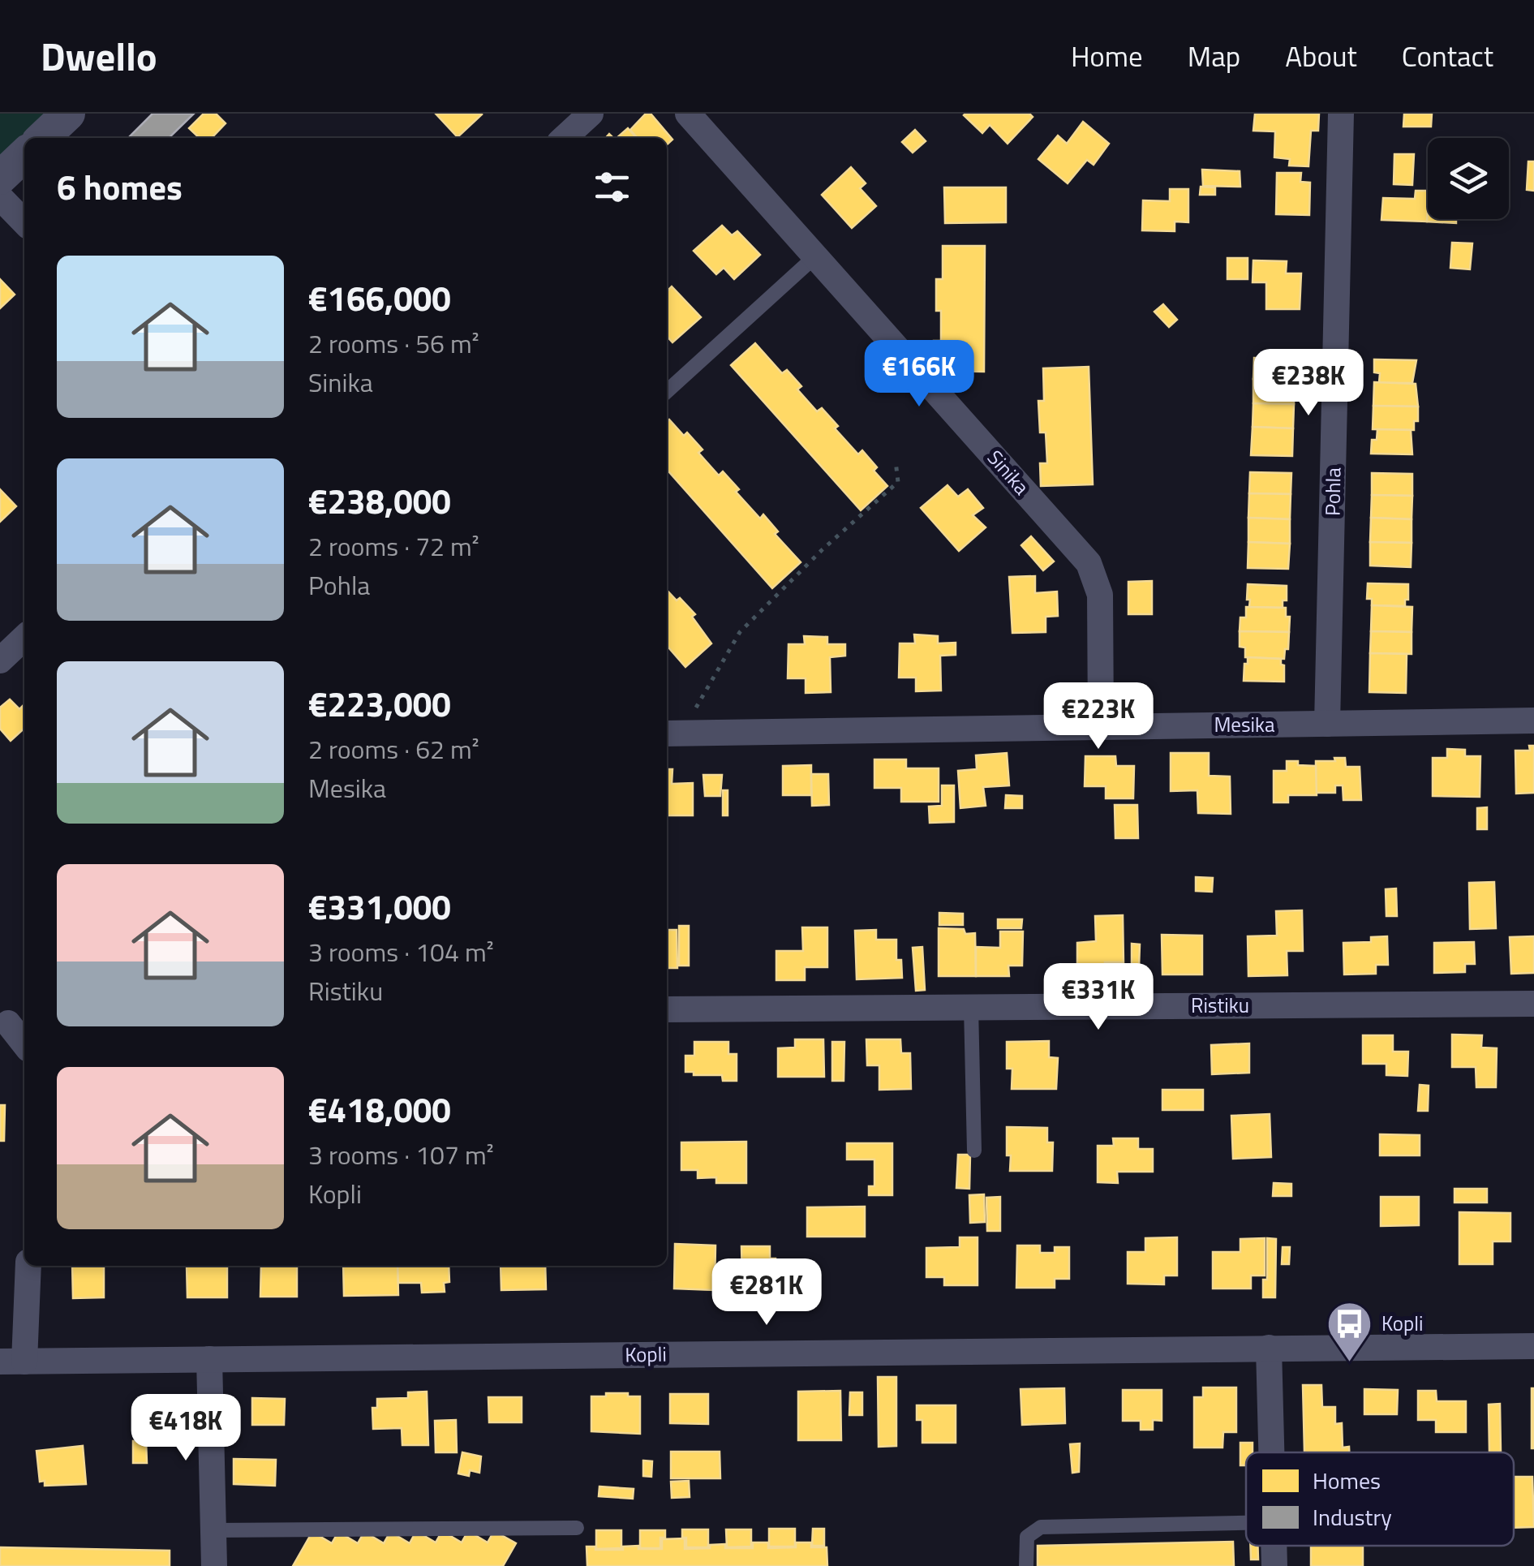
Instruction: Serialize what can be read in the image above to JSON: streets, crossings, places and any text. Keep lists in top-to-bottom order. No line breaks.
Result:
{"streets":{"street":["Sinika","Pohla","Mesika","Ristiku","Kopli"]},"crossings":[["Sinika","Mesika"],["Pohla","Mesika"]],"places":{"bus stop":["Kopli"]},"legend":["Homes","Industry"],"page":{"header":"Dwello","nav":["Home","Map","About","Contact"],"heading":"6 homes","list":[{"name":"€166,000","note":"2 rooms · 56 m² · Sinika"},{"name":"€238,000","note":"2 rooms · 72 m² · Pohla"},{"name":"€223,000","note":"2 rooms · 62 m² · Mesika"},{"name":"€331,000","note":"3 rooms · 104 m² · Ristiku"},{"name":"€418,000","note":"3 rooms · 107 m² · Kopli"}],"price":["€166K","€238K","€223K","€331K","€281K","€418K"]}}
